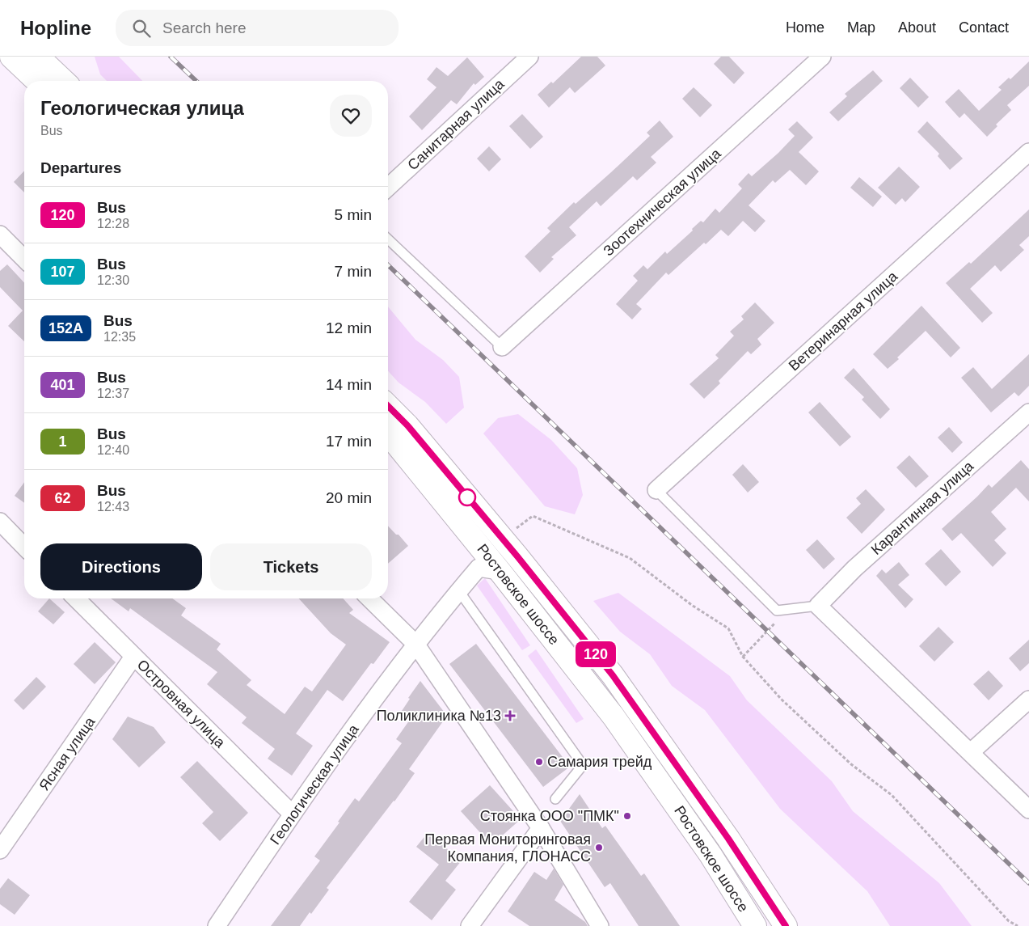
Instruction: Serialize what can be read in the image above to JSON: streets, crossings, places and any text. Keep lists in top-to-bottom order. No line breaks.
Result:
{"streets":{"highway":["Ростовское шоссе"],"street":["Санитарная улица","Зоотехническая улица","Ветеринарная улица","Карантинная улица","Островная улица","Ясная улица","Геологическая улица"]},"crossings":[["Ростовское шоссе","Геологическая улица"],["Островная улица","Ясная улица"],["Островная улица","Геологическая улица"]],"places":{"health":["Поликлиника №13"],"other":["Самария трейд","Стоянка ООО \"ПМК\"","Первая Мониторинговая Компания, ГЛОНАСС"]},"lines":["bus line 120"],"page":{"header":"Hopline","search":"Search here","nav":["Home","Map","About","Contact"],"on_map":"120","heading":[["Геологическая улица","Bus"],"Departures"],"list":[{"mark":"120","name":"Bus","note":"12:28","value":"5 min"},{"mark":"107","name":"Bus","note":"12:30","value":"7 min"},{"mark":"152A","name":"Bus","note":"12:35","value":"12 min"},{"mark":"401","name":"Bus","note":"12:37","value":"14 min"},{"mark":"1","name":"Bus","note":"12:40","value":"17 min"},{"mark":"62","name":"Bus","note":"12:43","value":"20 min"}],"buttons":["Directions","Tickets"]}}
